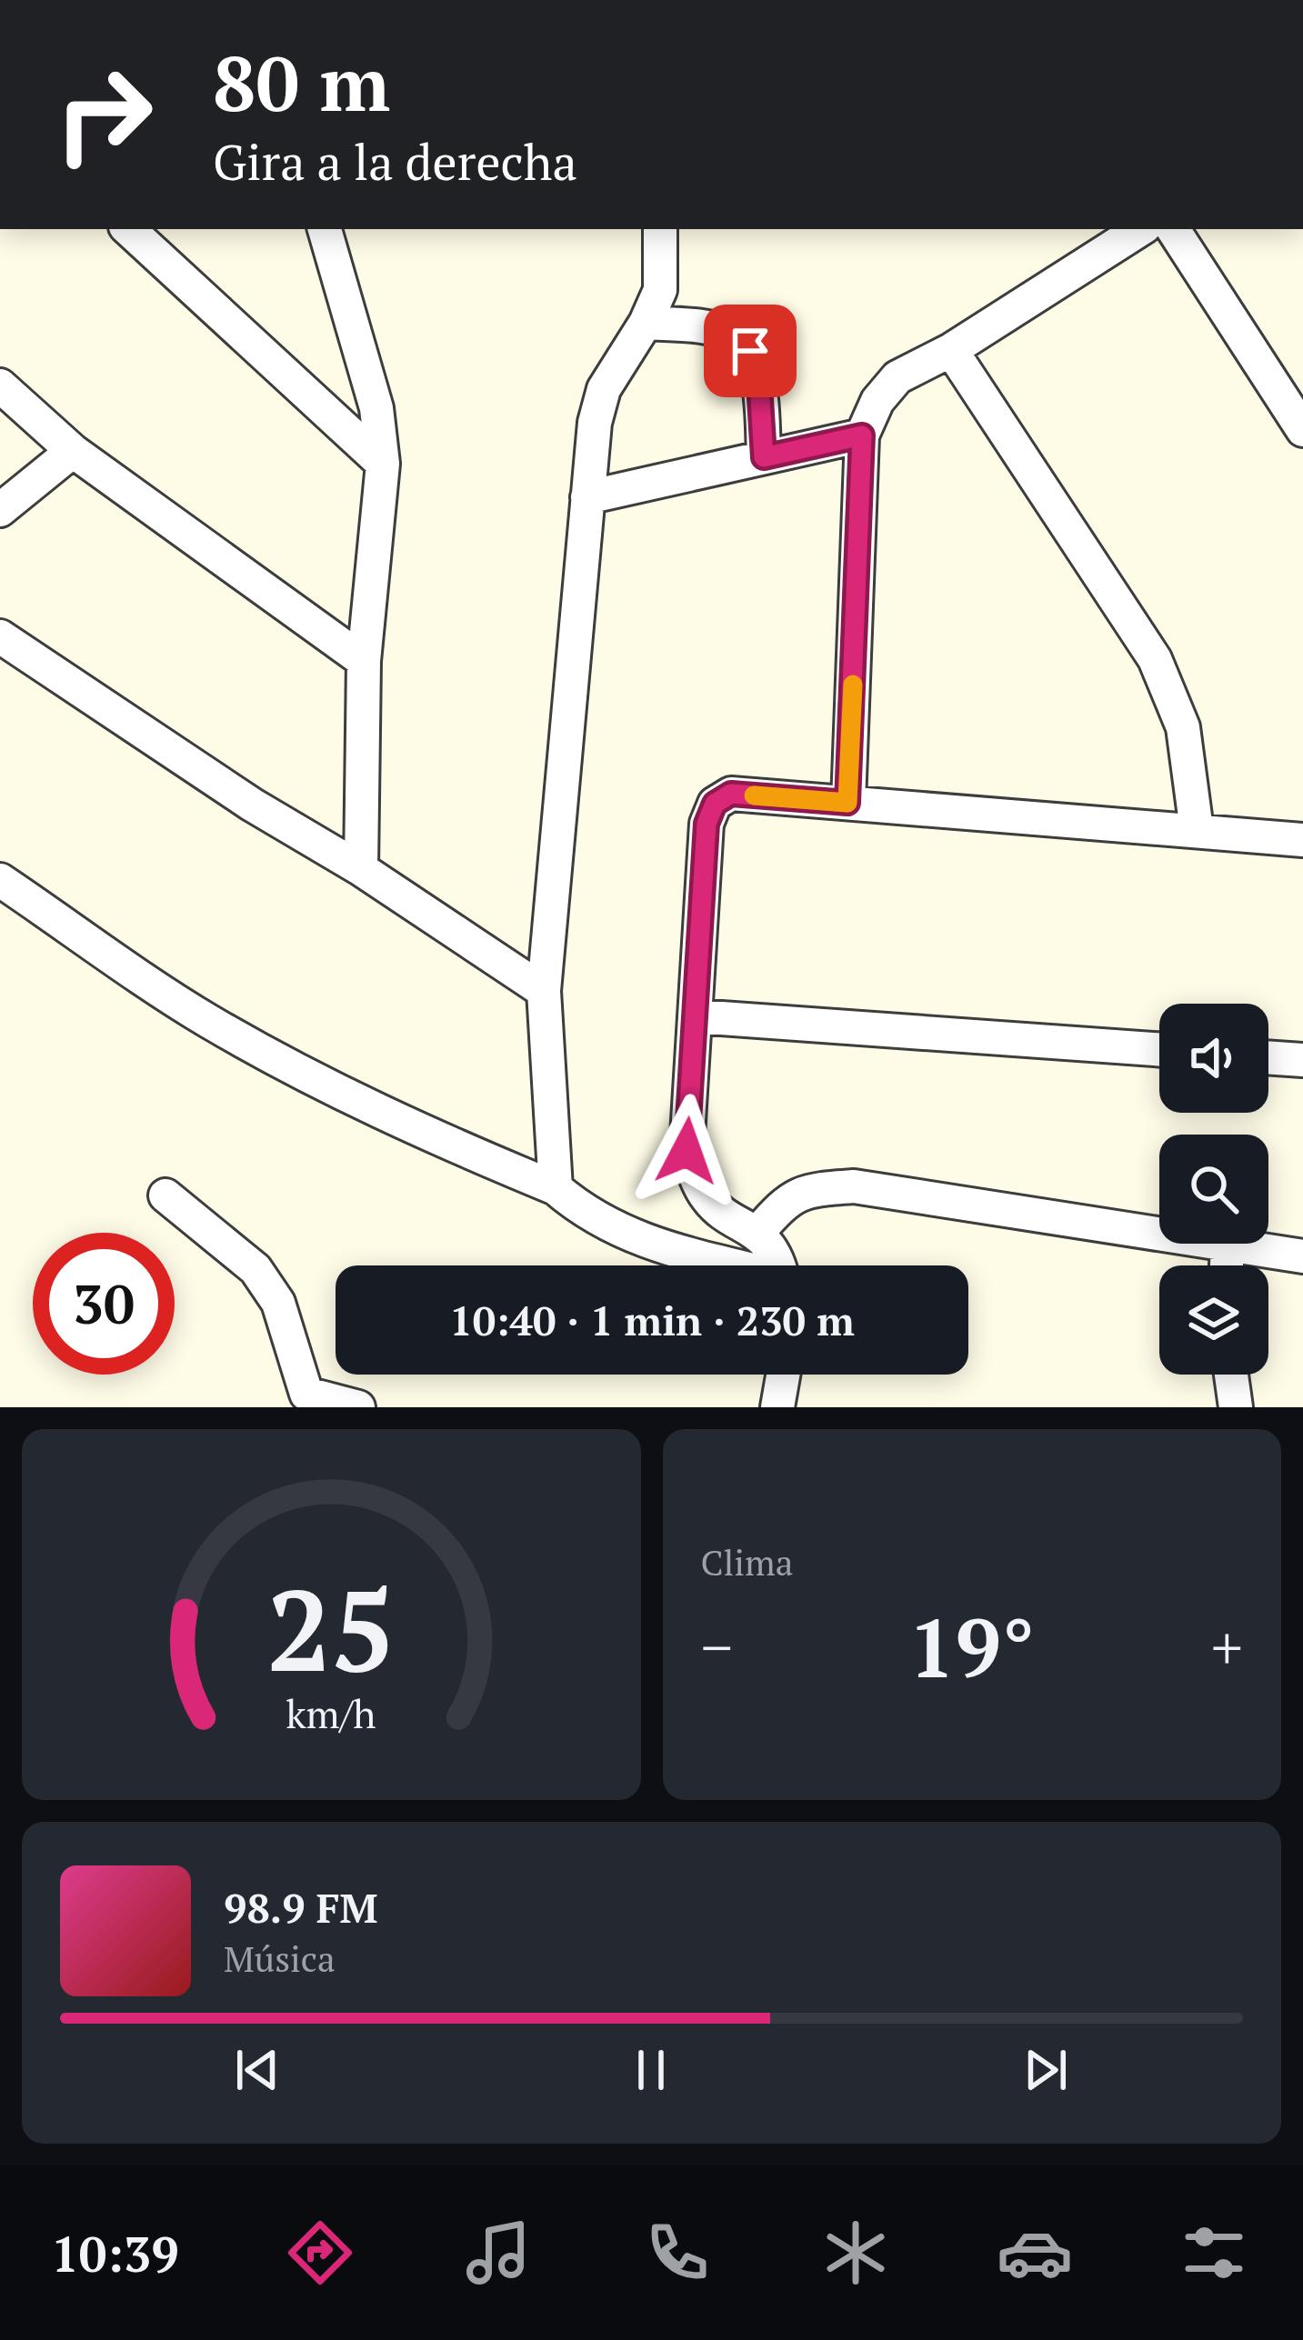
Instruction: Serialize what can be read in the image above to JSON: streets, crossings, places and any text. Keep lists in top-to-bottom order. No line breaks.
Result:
{"page":{"turn":["80 m","Gira a la derecha"],"limit":"30","trip":"10:40 · 1 min · 230 m","tile":"Clima","heat":["−","19°","+"],"song":["98.9 FM","Música"],"tabs":"10:39","gauge":["25","km/h"]}}
